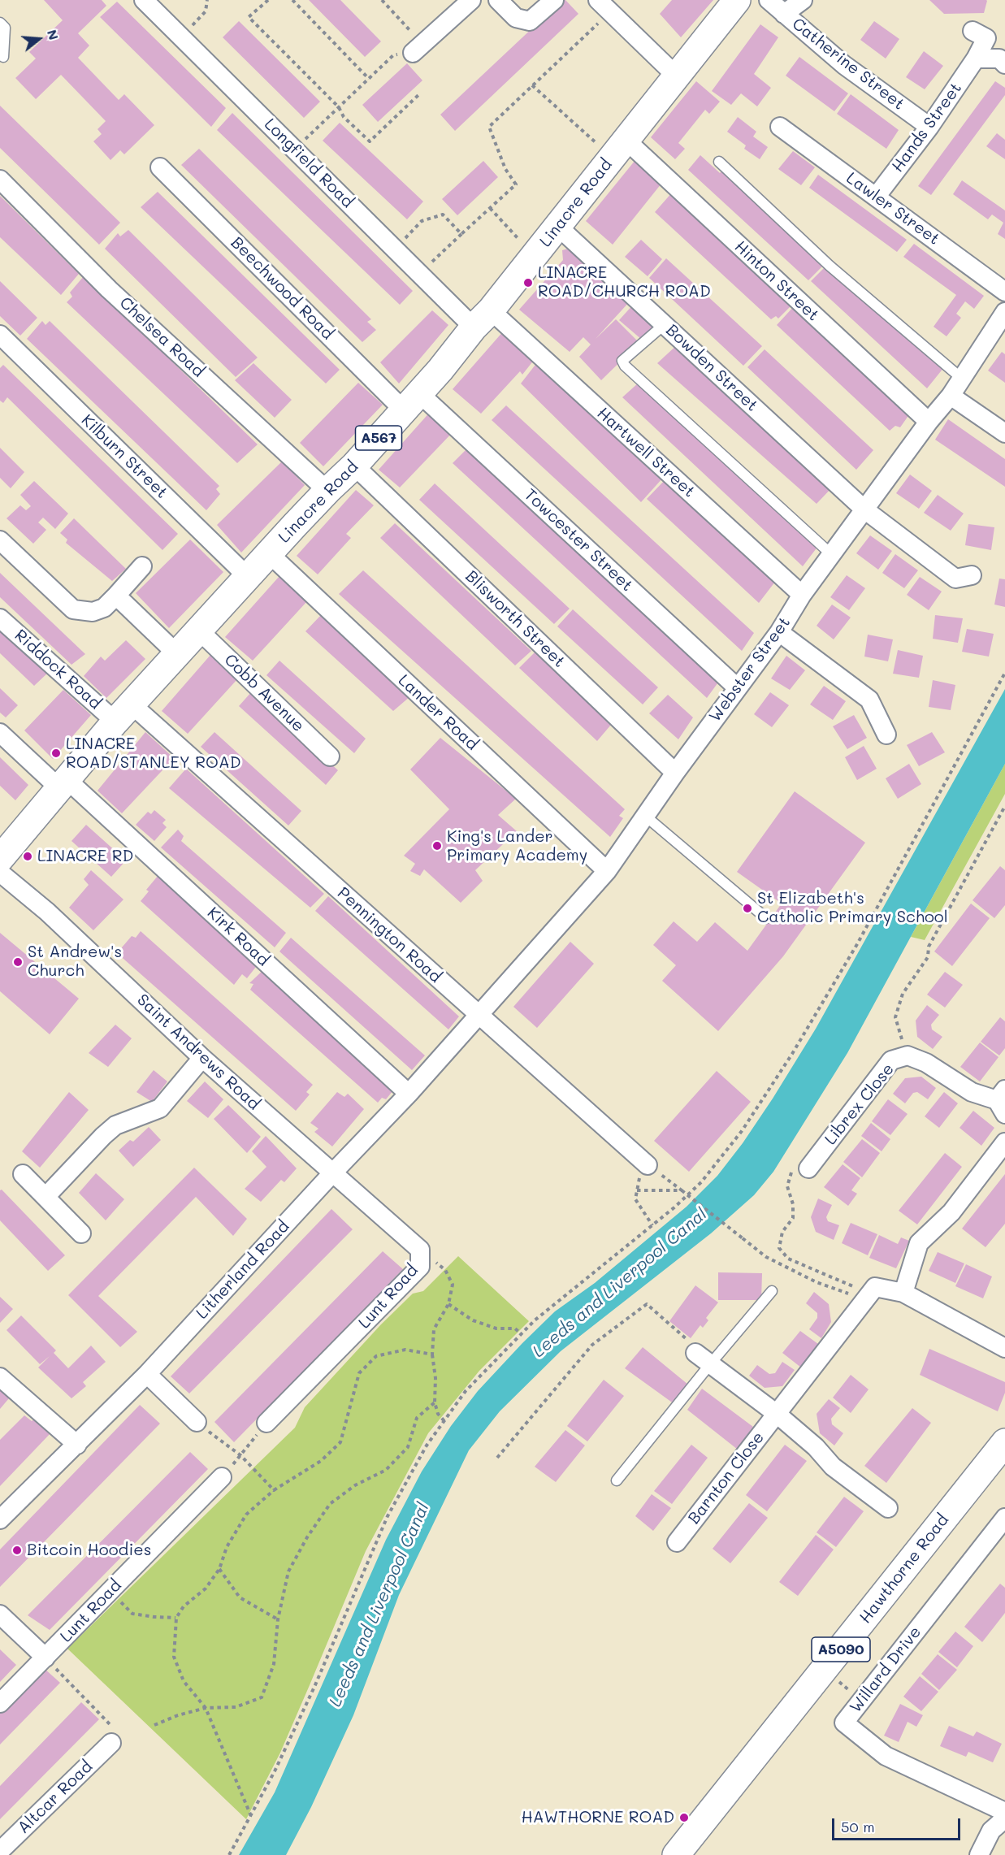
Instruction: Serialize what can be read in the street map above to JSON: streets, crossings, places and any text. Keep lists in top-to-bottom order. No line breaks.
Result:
{"streets":{"main road":["Linacre Road","A567","Hawthorne Road","A5090"],"street":["Catherine Street","Hands Street","Longfield Road","Lawler Street","Hinton Street","Beechwood Road","Chelsea Road","Bowden Street","Hartwell Street","Kilburn Street","Towcester Street","Blisworth Street","Riddock Road","Webster Street","Cobb Avenue","Lander Road","Pennington Road","Kirk Road","Saint Andrews Road","Librex Close","Litherland Road","Lunt Road","Barnton Close","Willard Drive","Altcar Road"]},"crossings":[["Catherine Street","Hands Street"],["Hands Street","Lawler Street"],["Longfield Road","Linacre Road"],["Longfield Road","Hartwell Street"],["Linacre Road","Hinton Street"],["Linacre Road","Beechwood Road"],["Linacre Road","Chelsea Road"],["Linacre Road","Bowden Street"],["Linacre Road","Hartwell Street"],["Linacre Road","Kilburn Street"],["Linacre Road","Towcester Street"],["Linacre Road","Blisworth Street"],["Linacre Road","Riddock Road"],["Linacre Road","Cobb Avenue"],["Linacre Road","Lander Road"],["Linacre Road","Pennington Road"],["Linacre Road","Kirk Road"],["Hinton Street","Webster Street"],["Beechwood Road","Towcester Street"],["Bowden Street","Webster Street"],["Hartwell Street","Webster Street"],["Towcester Street","Webster Street"],["Blisworth Street","Webster Street"],["Riddock Road","Pennington Road"],["Webster Street","Lander Road"],["Webster Street","Pennington Road"],["Webster Street","Litherland Road"],["Pennington Road","Litherland Road"],["Kirk Road","Litherland Road"],["Saint Andrews Road","Litherland Road"],["Saint Andrews Road","Lunt Road"],["Litherland Road","Lunt Road"]],"water":["Leeds and Liverpool Canal"],"places":["LINACRE ROAD/CHURCH ROAD","LINACRE ROAD/STANLEY ROAD","King's Lander Primary Academy","LINACRE RD","St Elizabeth's Catholic Primary School","St Andrew's Church","Bitcoin Hoodies","HAWTHORNE ROAD"],"scale_bar":"50 m","north":"right"}
